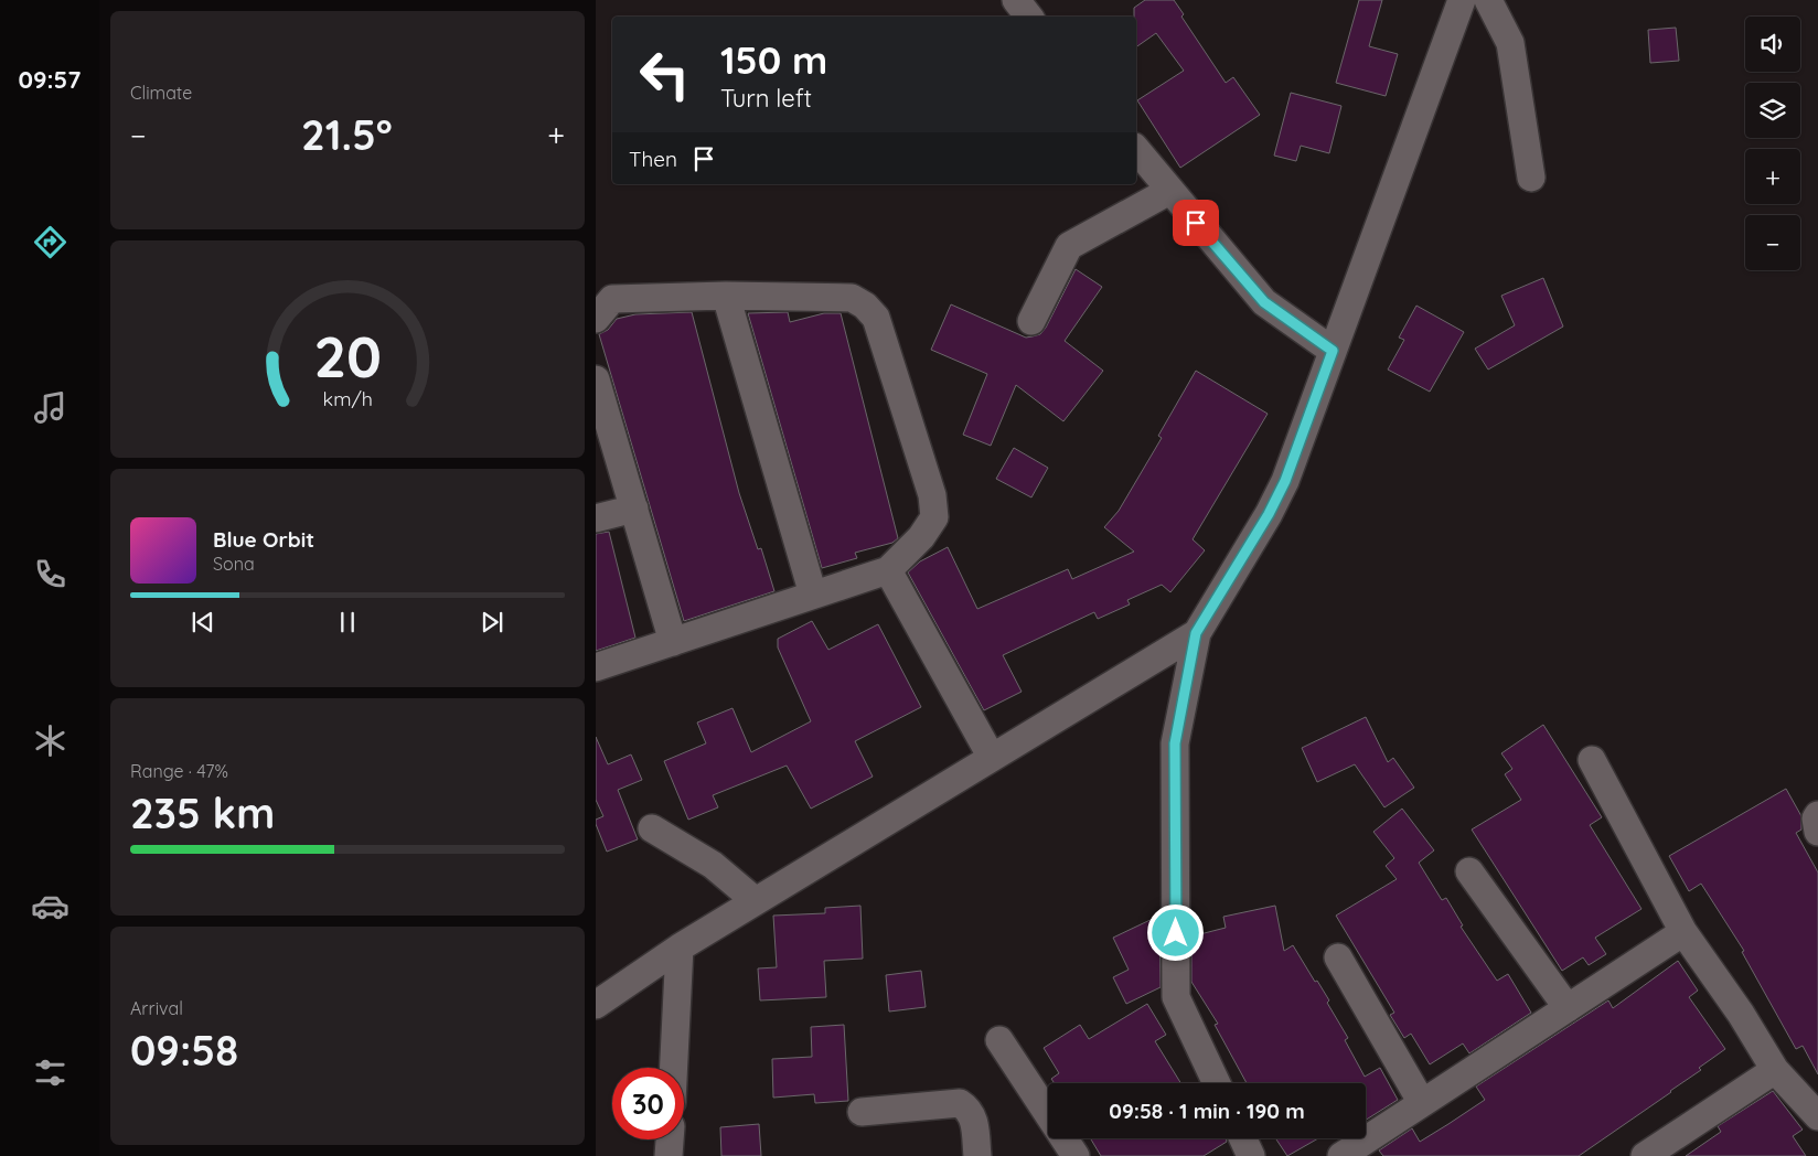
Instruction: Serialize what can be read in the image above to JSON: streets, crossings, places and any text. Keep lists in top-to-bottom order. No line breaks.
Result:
{"page":{"tabs":"09:57","tile":["Climate",["Range · 47%","235 km"],["Arrival","09:58"]],"map_buttons":["+","−"],"turn":["150 m","Turn left"],"heat":["−","21.5°","+"],"then":"Then","song":["Blue Orbit","Sona"],"limit":"30","trip":"09:58 · 1 min · 190 m","gauge":["20","km/h"]}}
